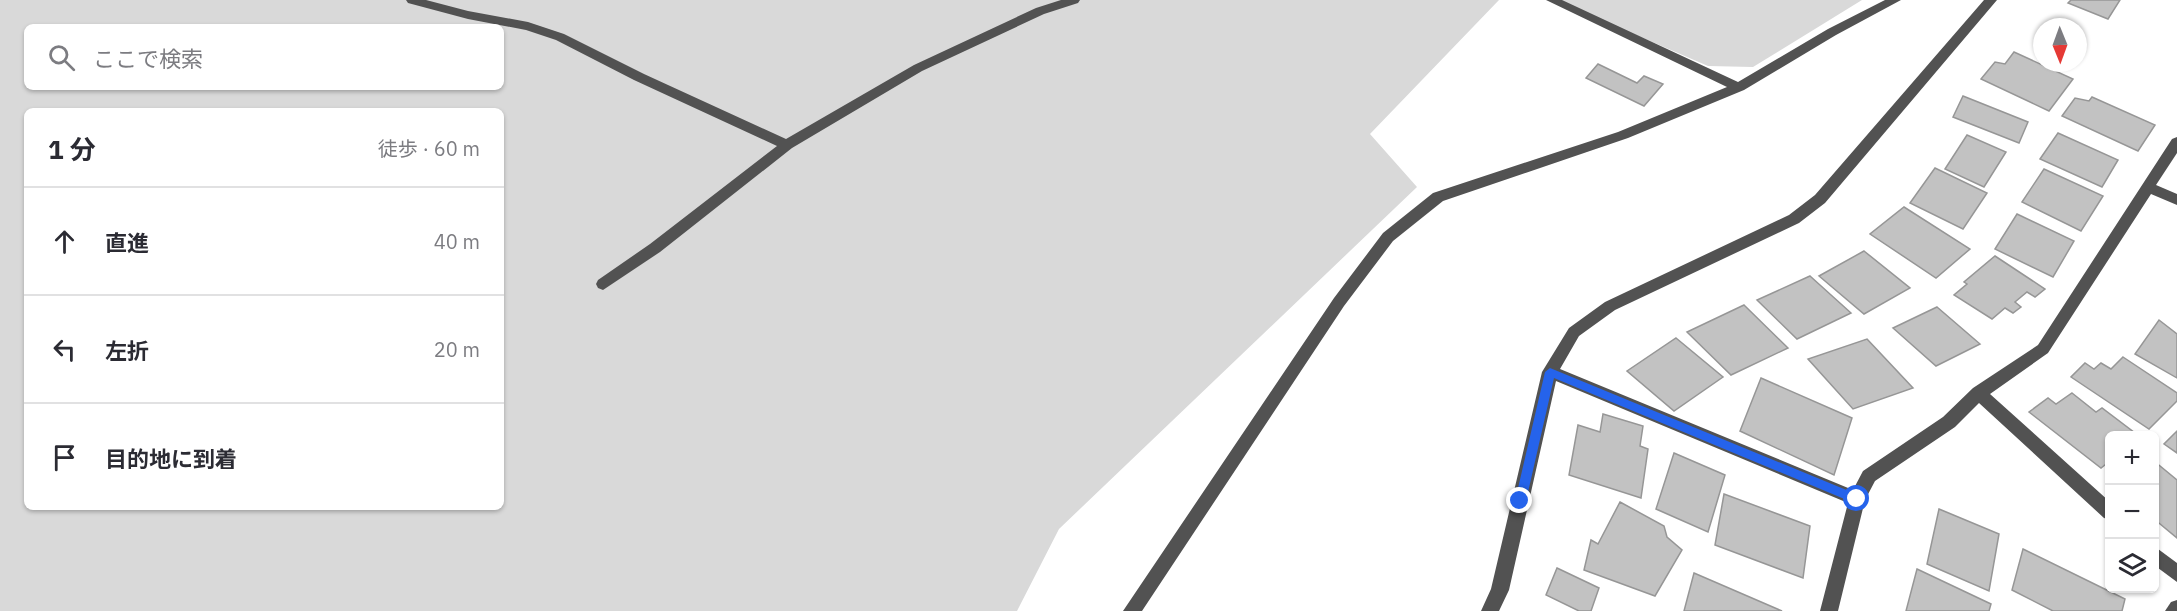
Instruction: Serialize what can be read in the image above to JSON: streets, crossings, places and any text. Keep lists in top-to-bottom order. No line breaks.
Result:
{"north":"bottom","page":{"search":"ここで検索","heading":["1 分","徒歩 · 60 m"],"list":[["直進","40 m"],["左折","20 m"],"目的地に到着"],"map_buttons":["+","−"]}}
